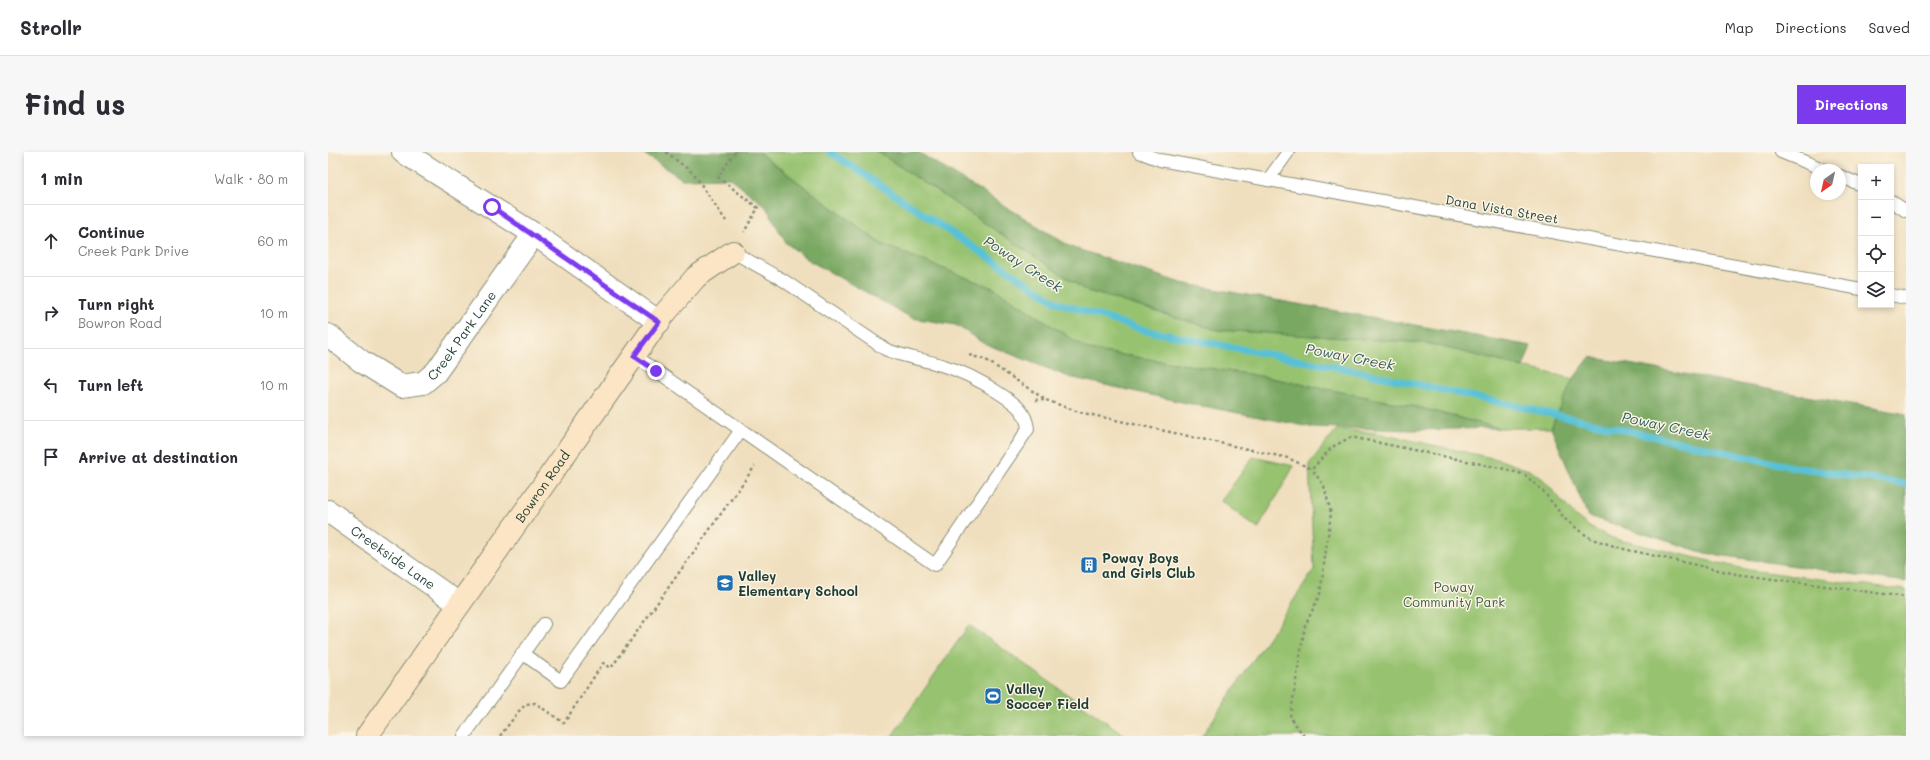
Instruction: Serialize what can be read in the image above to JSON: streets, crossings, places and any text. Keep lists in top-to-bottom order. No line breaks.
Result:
{"streets":{"street":["Creek Park Lane","Bowron Road","Creekside Lane"],"lane":["Dana Vista Street"]},"crossings":[["Bowron Road","Creekside Lane"]],"water":["Poway Creek"],"parks":["Poway Community Park"],"places":{"building":["Poway Boys and Girls Club"],"school or university":["Valley Elementary School"],"sports":["Valley Soccer Field"]},"north":"bottom left","page":{"header":"Strollr","nav":["Map","Directions","Saved"],"buttons":"Directions","title":"Find us","heading":["1 min","Walk · 80 m"],"map_buttons":["+","−"],"list":[["Continue","Creek Park Drive","60 m"],["Turn right","Bowron Road","10 m"],["Turn left","10 m"],"Arrive at destination"]}}
